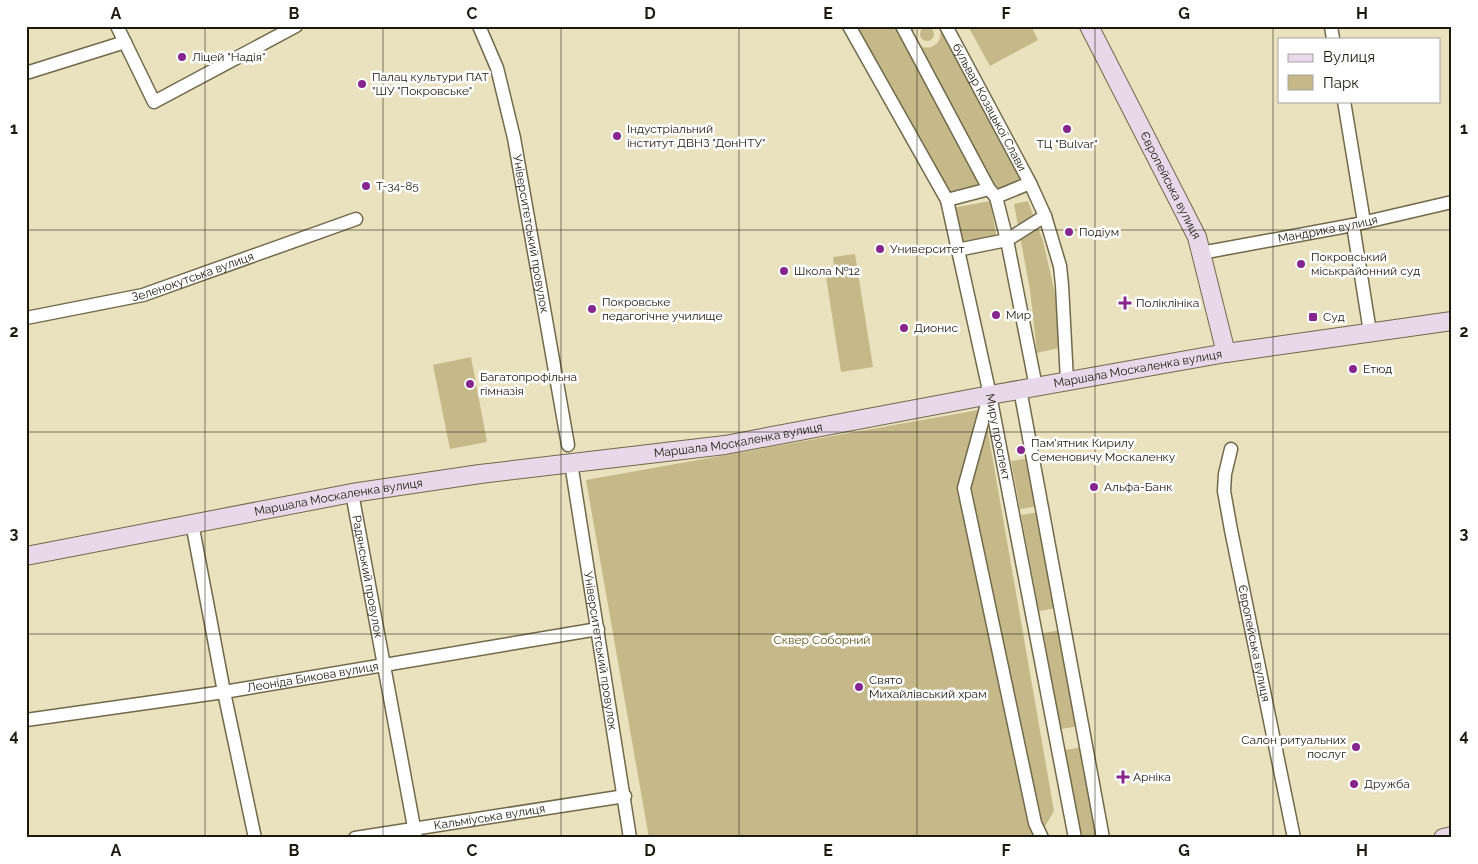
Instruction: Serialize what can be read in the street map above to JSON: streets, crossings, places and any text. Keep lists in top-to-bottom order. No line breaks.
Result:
{"streets":{"street":["бульвар Козацької Слави","Європейська вулиця","Мандрика вулиця","Університетський провулок","Зеленокутська вулиця","Маршала Москаленка вулиця","Миру проспект","Радянський провулок","Леоніда Бикова вулиця","Кальміуська вулиця"]},"crossings":[["Європейська вулиця","Мандрика вулиця"],["Європейська вулиця","Маршала Москаленка вулиця"],["Університетський провулок","Маршала Москаленка вулиця"],["Університетський провулок","Леоніда Бикова вулиця"],["Університетський провулок","Кальміуська вулиця"],["Маршала Москаленка вулиця","Миру проспект"],["Маршала Москаленка вулиця","Радянський провулок"],["Радянський провулок","Леоніда Бикова вулиця"],["Радянський провулок","Кальміуська вулиця"]],"parks":["Сквер Соборний"],"places":{"other":["Ліцей \"Надія\"","Палац культури ПАТ \"ШУ \"Покровське\"","ТЦ \"Bulvar\"","Індустріальний інститут ДВНЗ \"ДонНТУ\"","Т-34-85","Подіум","Университет","Покровський міськрайонний суд","Школа №12","Покровське педагогічне училище","Мир","Дионис","Етюд","Багатопрофільна гімназія","Пам'ятник Кирилу Семеновичу Москаленку","Альфа-Банк","Свято Михайлівський храм","Салон ритуальних послуг","Дружба"],"health":["Поліклініка","Арніка"],"transit":["Суд"]},"legend":["Вулиця","Парк"],"grid":{"columns":["A","B","C","D","E","F","G","H"],"rows":["1","2","3","4"]}}
